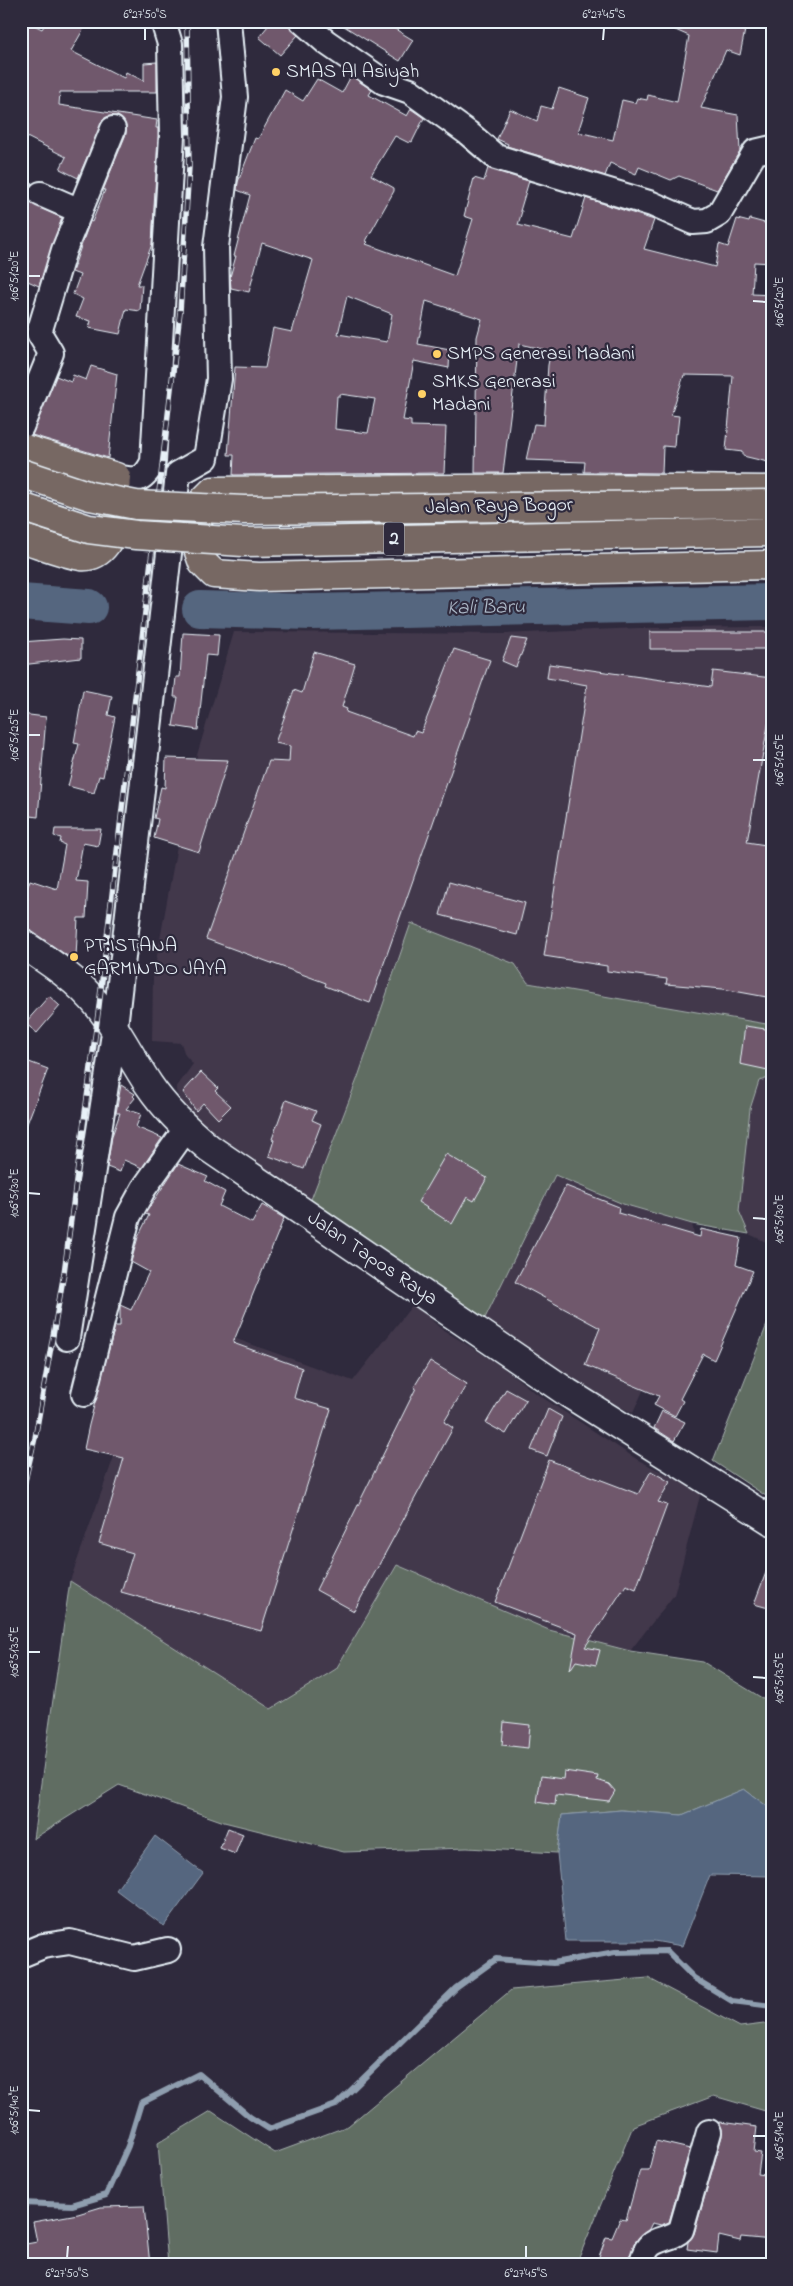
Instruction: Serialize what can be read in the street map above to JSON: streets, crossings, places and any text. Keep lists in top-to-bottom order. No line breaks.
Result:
{"streets":{"highway":["Jalan Raya Bogor","2"],"main road":["Jalan Tapos Raya"]},"water":["Kali Baru"],"places":["SMAS Al Asiyah","SMPS Generasi Madani","SMKS Generasi Madani","PT.ISTANA GARMINDO JAYA"],"coordinates":["6°27'50\"S","6°27'45\"S","106°51'20\"E","106°51'25\"E","106°51'30\"E","106°51'35\"E","106°51'40\"E"]}
